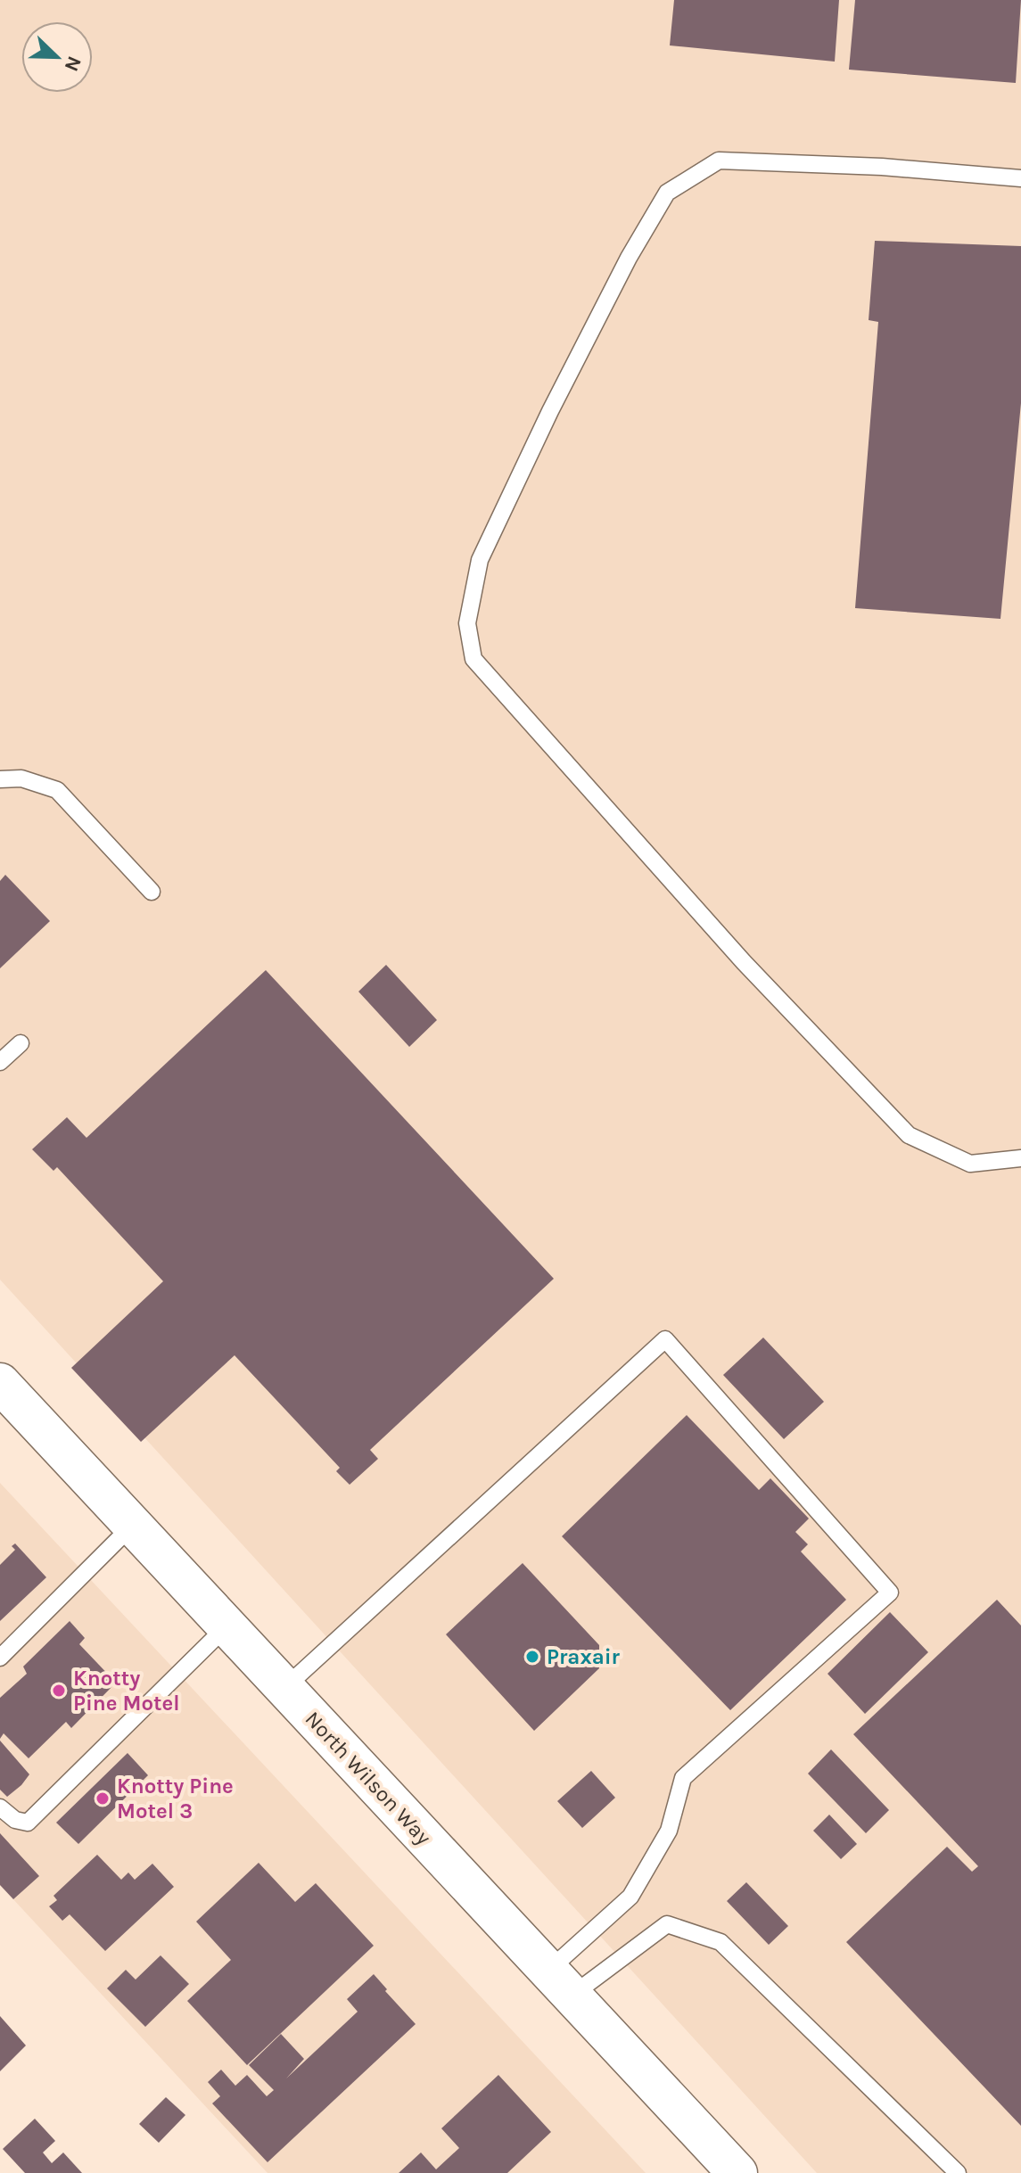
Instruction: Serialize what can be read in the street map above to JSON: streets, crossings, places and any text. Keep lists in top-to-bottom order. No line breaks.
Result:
{"streets":{"main road":["North Wilson Way"]},"places":["Praxair","Knotty Pine Motel","Knotty Pine Motel 3"],"north":"bottom right"}
